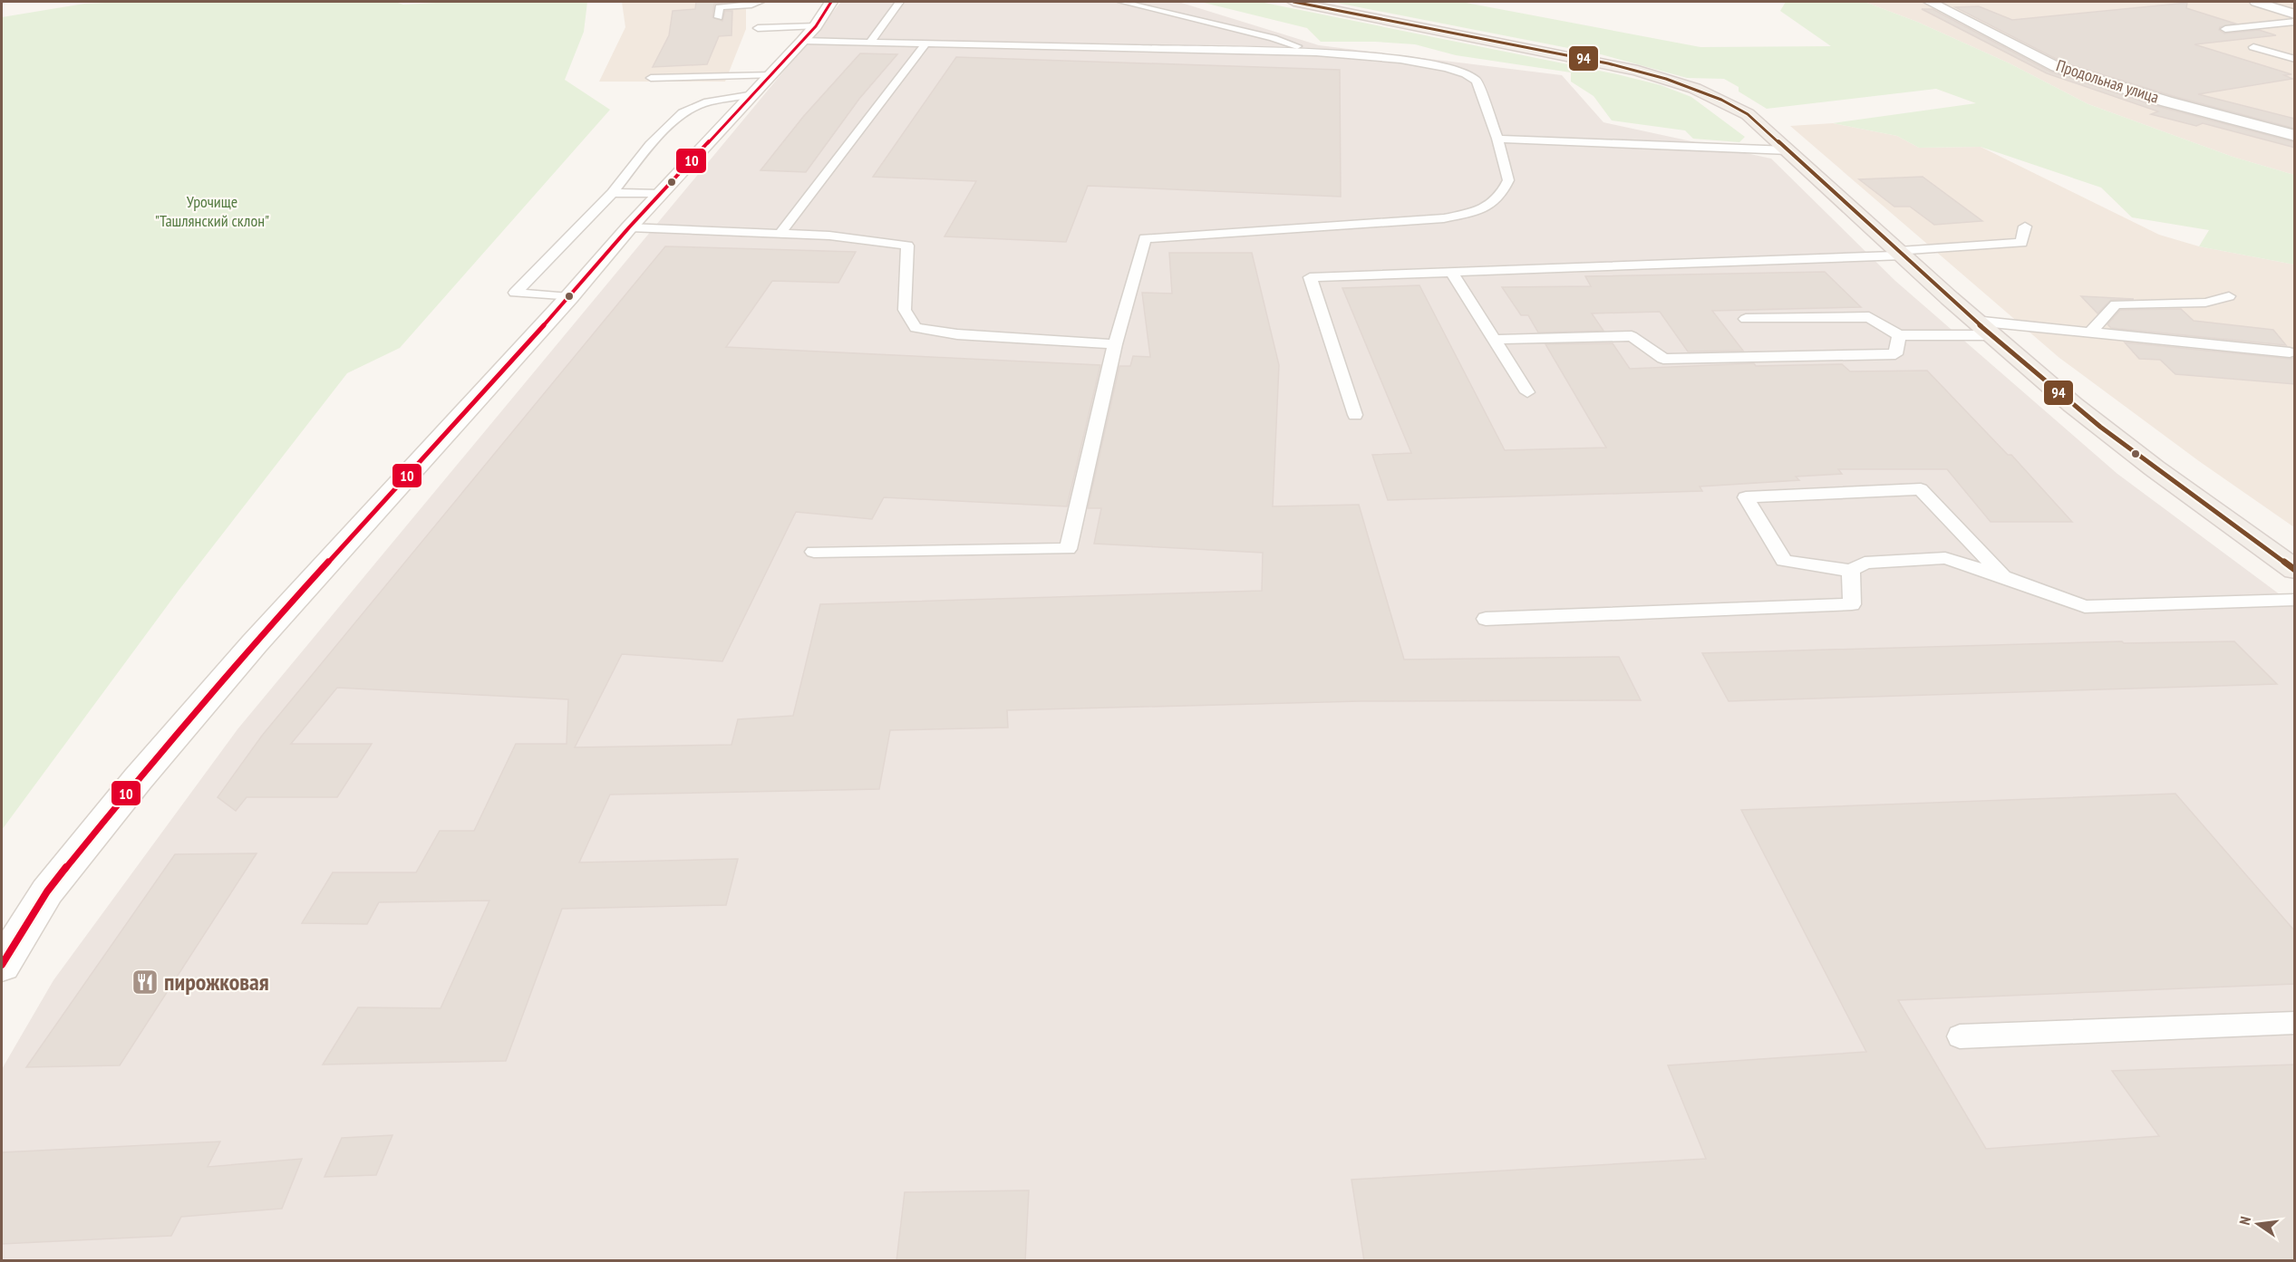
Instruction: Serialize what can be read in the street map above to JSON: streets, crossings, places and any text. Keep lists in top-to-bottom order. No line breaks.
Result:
{"streets":{"main road":["Продольная улица"]},"parks":["Урочище \"Ташлянский склон\""],"places":{"restaurant":["пирожковая"]},"lines":["transit line 10","transit line 94"],"north":"left"}
